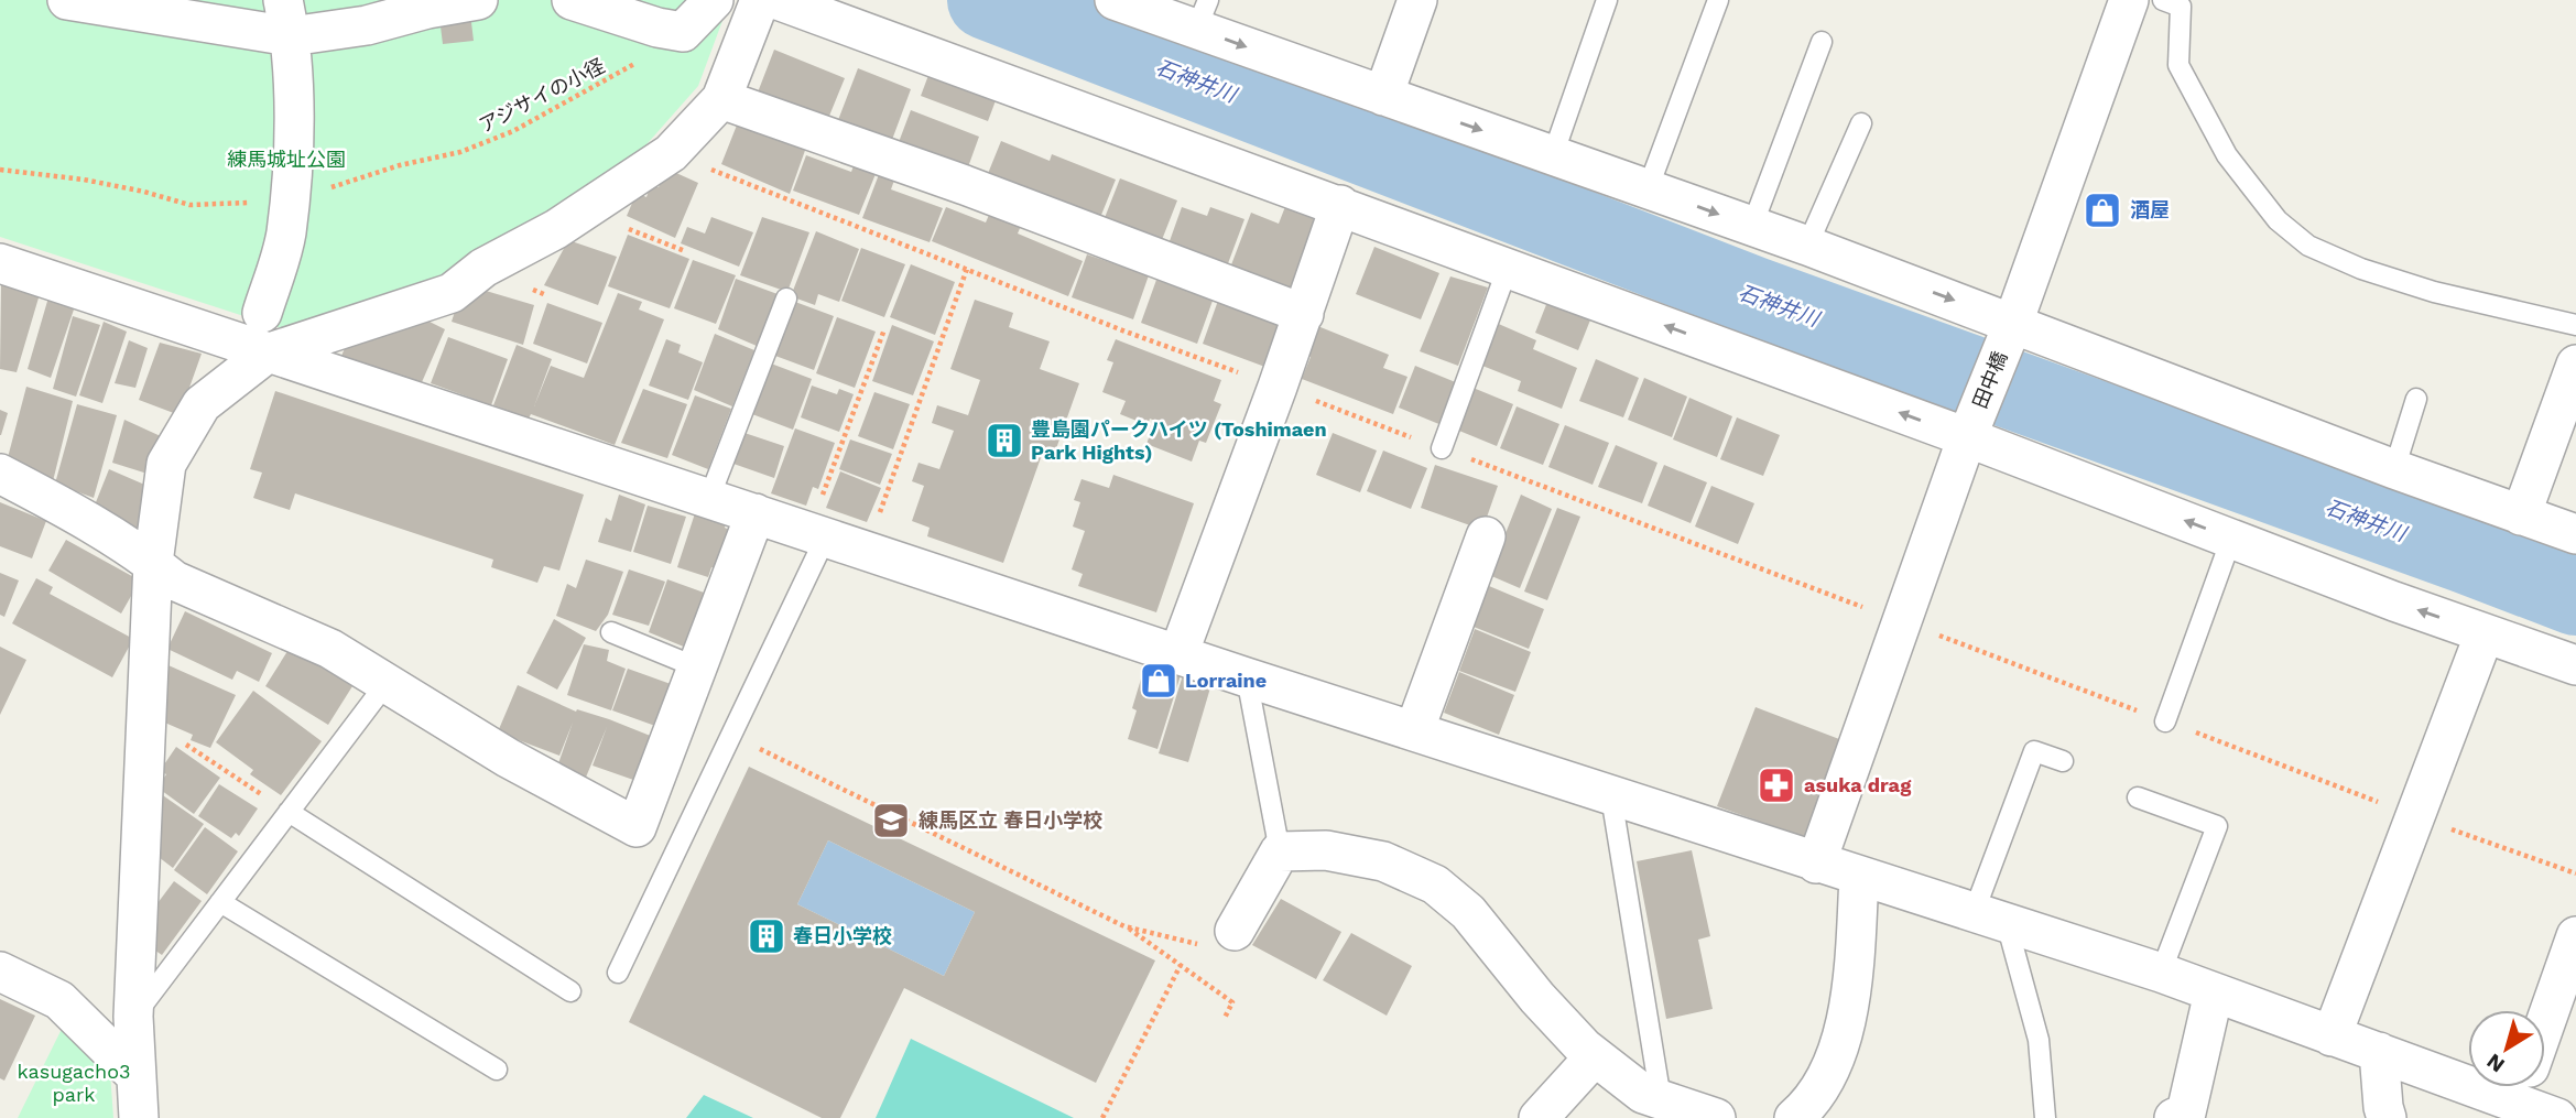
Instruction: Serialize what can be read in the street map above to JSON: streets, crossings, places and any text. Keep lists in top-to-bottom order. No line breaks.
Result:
{"streets":{"street":["田中橋"],"path":["アジサイの小径"]},"water":["石神井川"],"parks":["練馬城址公園","kasugacho3 park"],"places":{"shop":["酒屋","Lorraine"],"building":["豊島園パークハイツ (Toshimaen Park Hights)","春日小学校"],"pharmacy":["asuka drag"],"school or university":["練馬区立 春日小学校"]},"north":"bottom left"}
